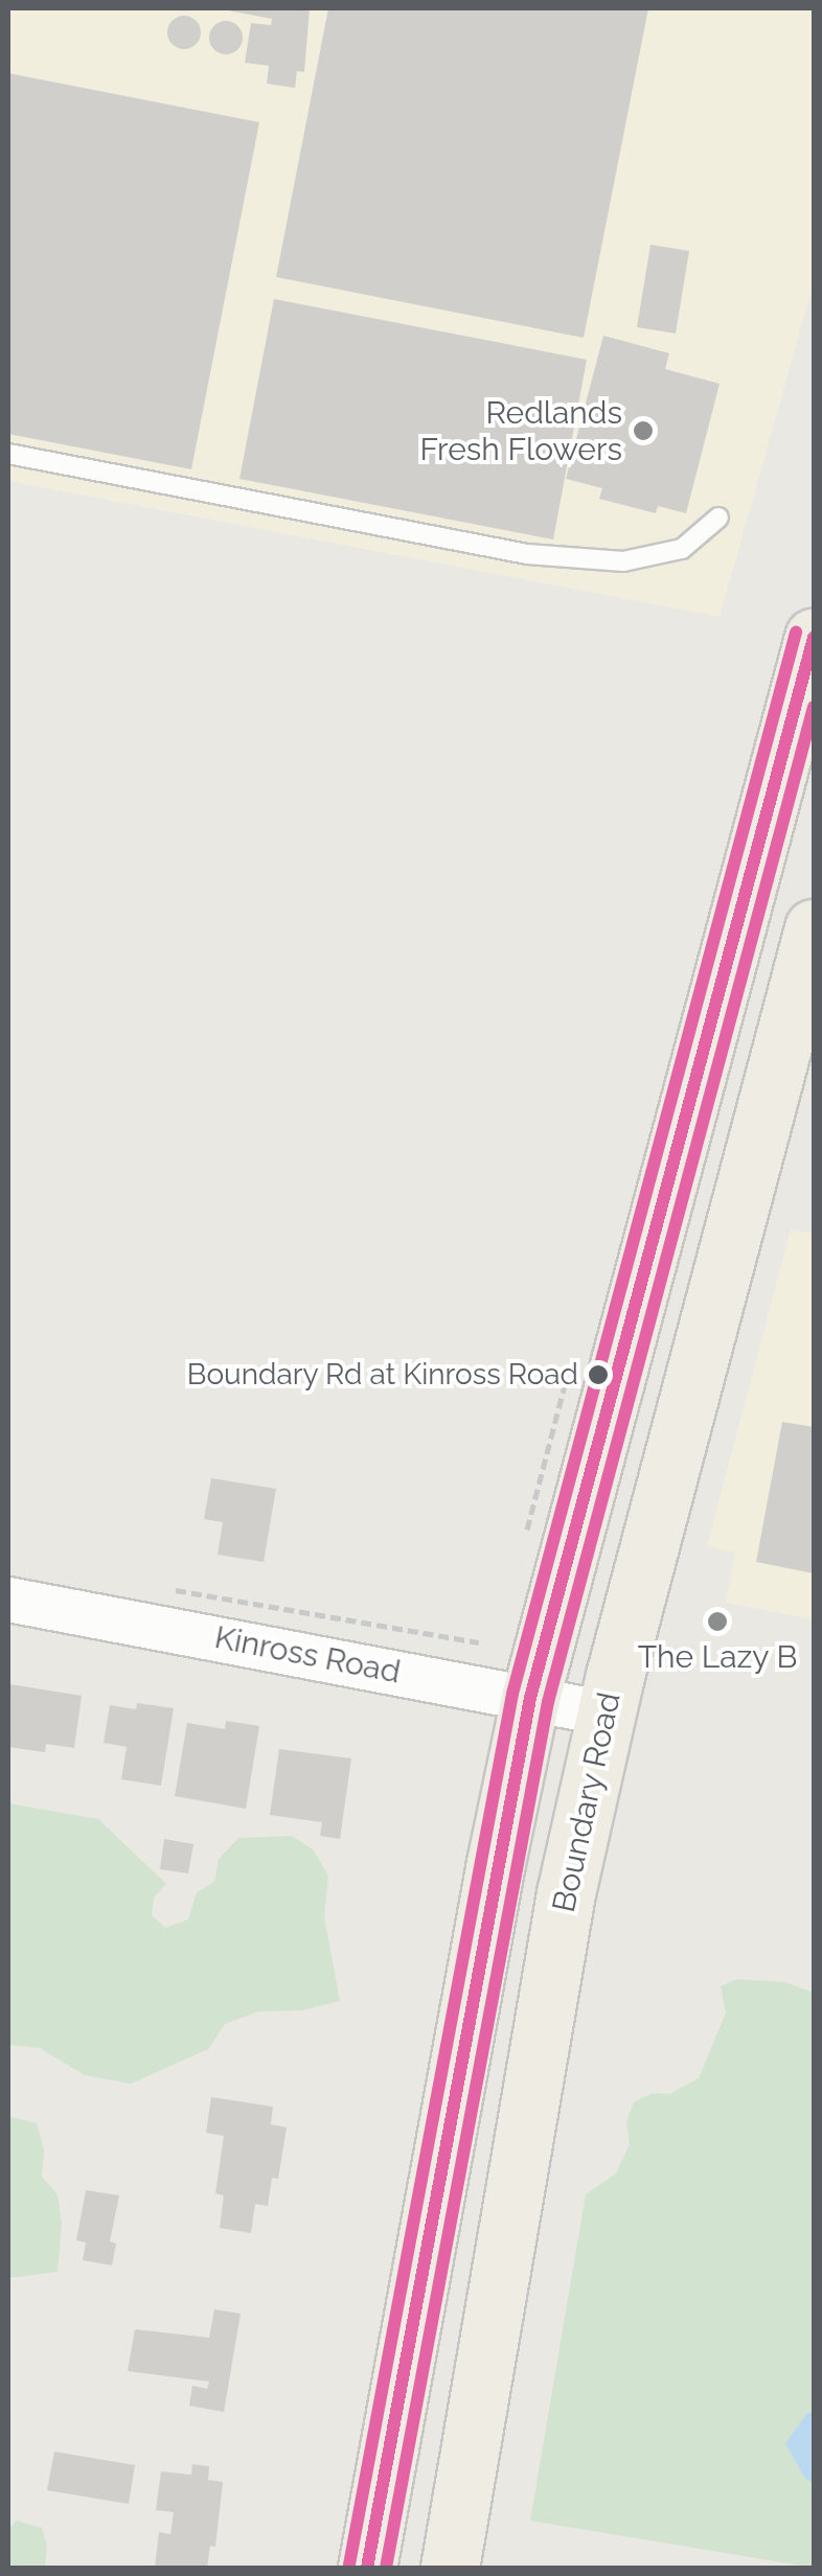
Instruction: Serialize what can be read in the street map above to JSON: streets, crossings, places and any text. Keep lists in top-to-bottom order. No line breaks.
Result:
{"streets":{"highway":["Boundary Road"],"street":["Kinross Road"]},"crossings":[["Kinross Road","Boundary Road"]],"places":["Redlands Fresh Flowers","Boundary Rd at Kinross Road","The Lazy B"]}
